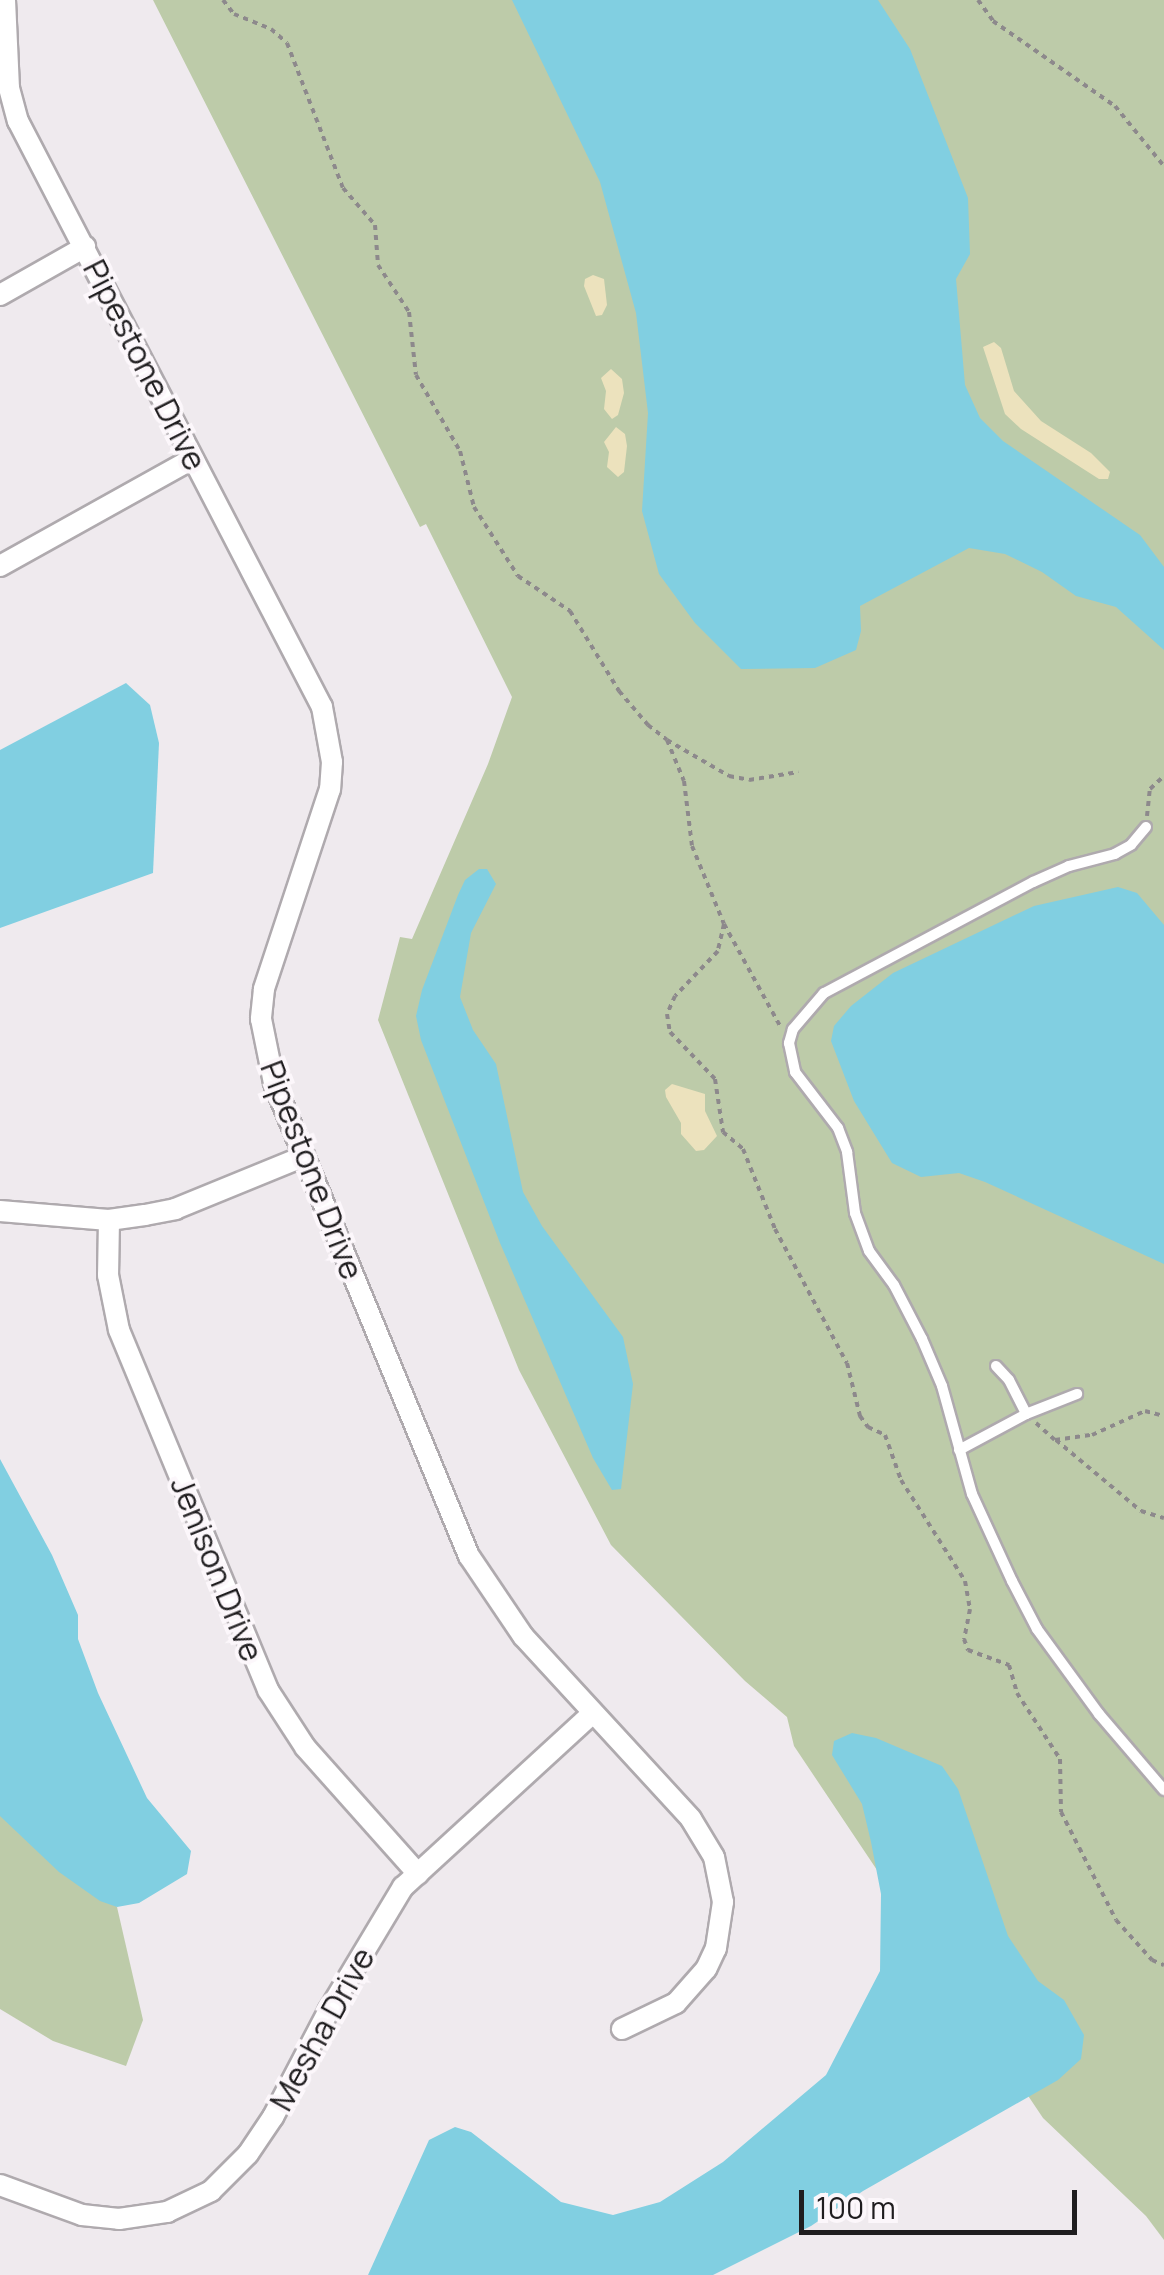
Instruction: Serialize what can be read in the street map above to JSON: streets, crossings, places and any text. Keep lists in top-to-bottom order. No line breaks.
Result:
{"streets":{"street":["Pipestone Drive","Jenison Drive","Mesha Drive"]},"crossings":[["Pipestone Drive","Mesha Drive"],["Jenison Drive","Mesha Drive"]],"scale_bar":"100 m"}
